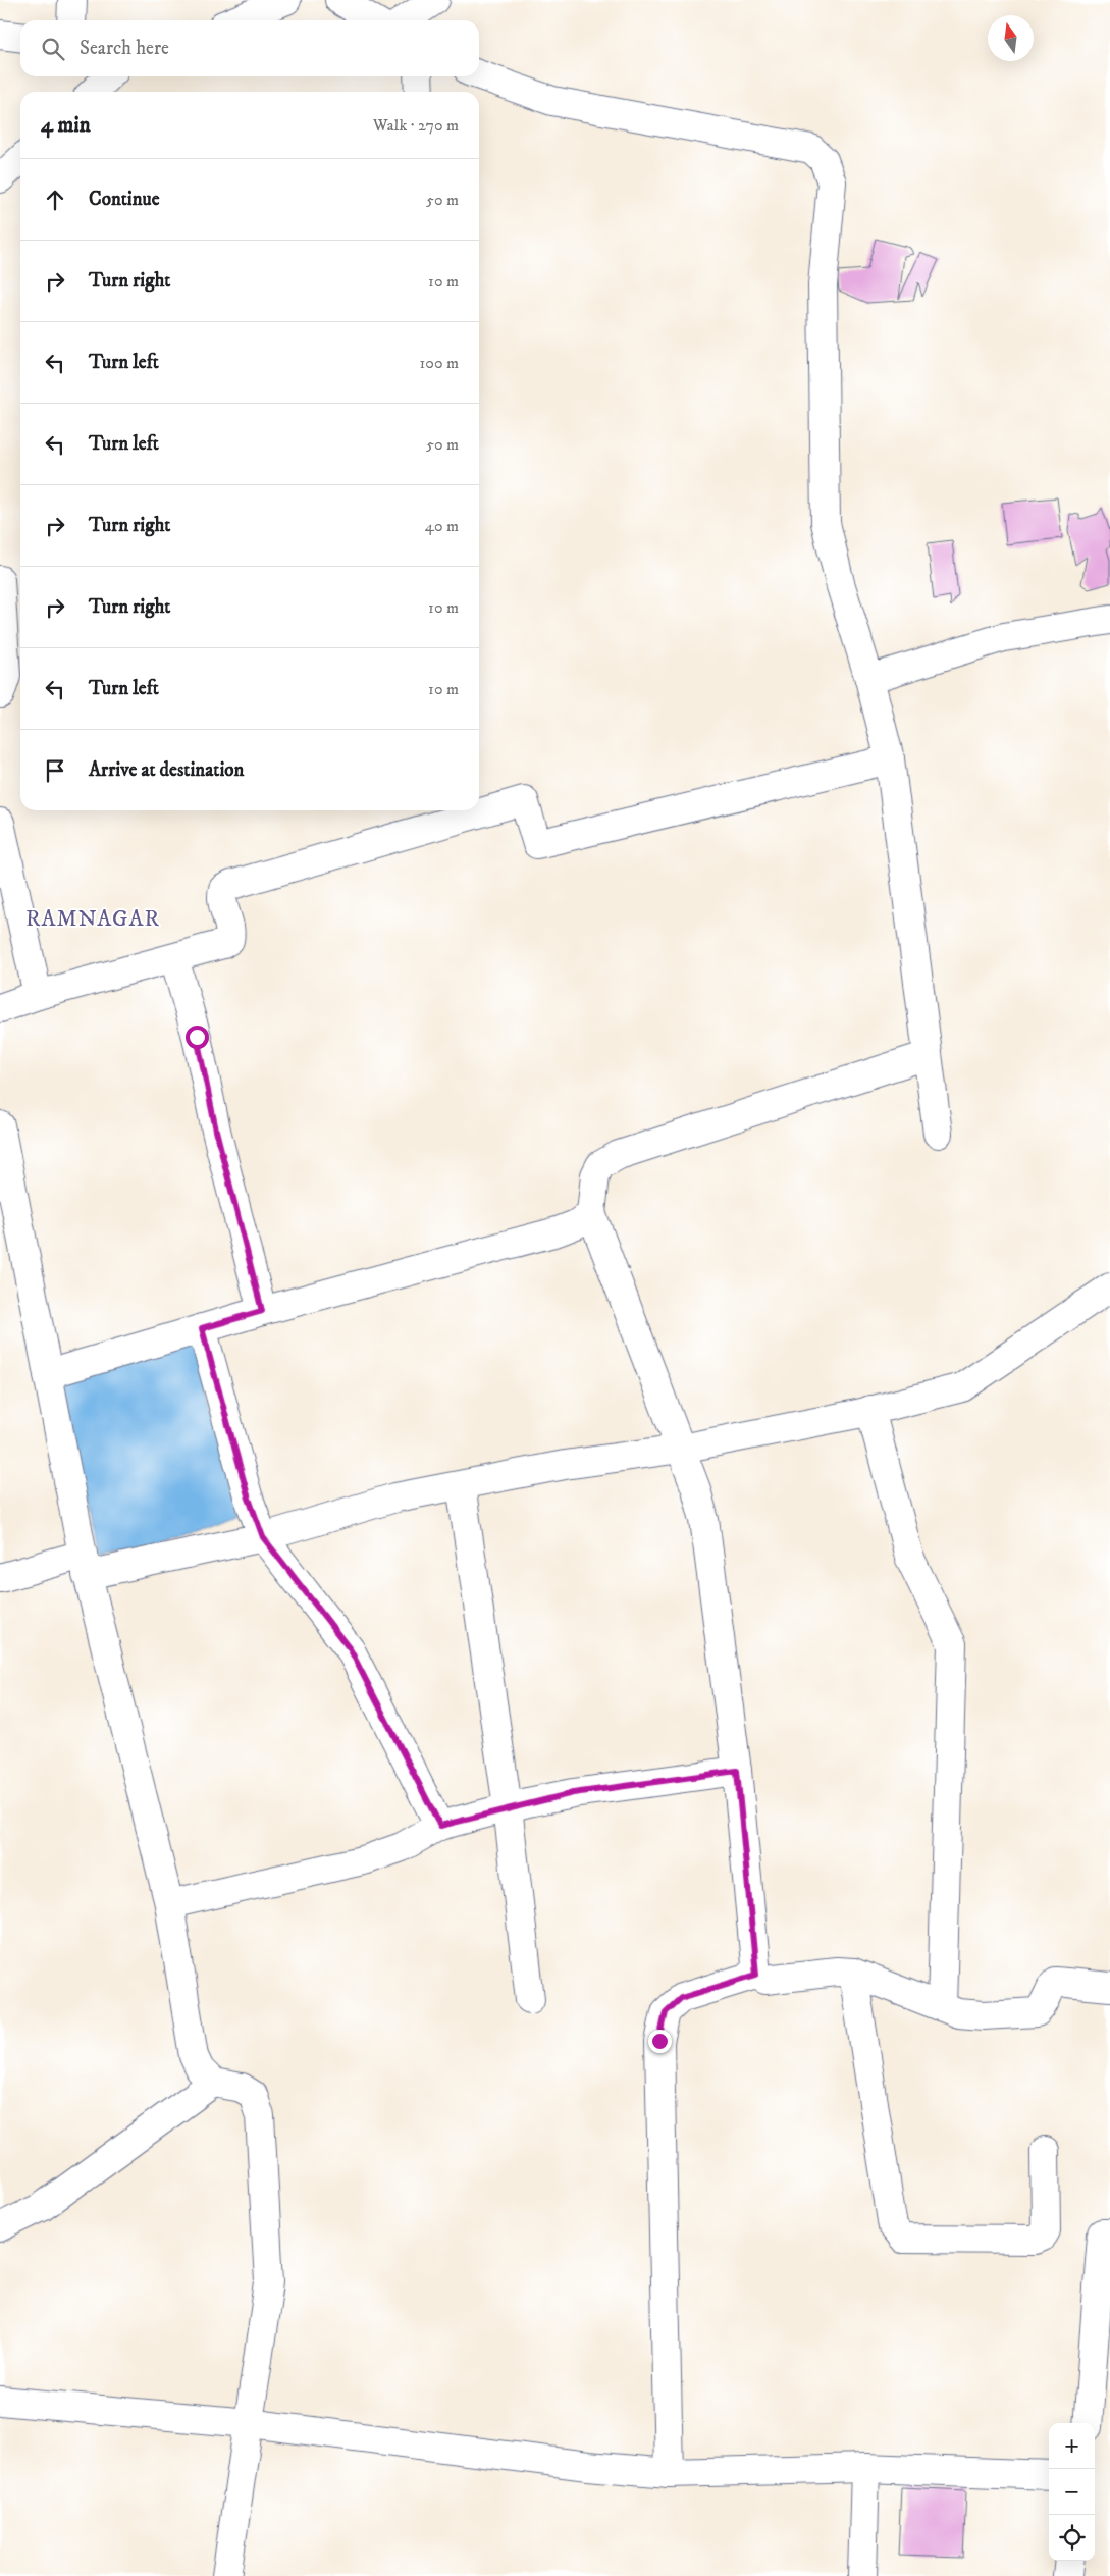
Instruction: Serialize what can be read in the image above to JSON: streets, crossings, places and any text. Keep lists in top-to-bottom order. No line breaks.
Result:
{"districts":["RAMNAGAR"],"north":"top","page":{"search":"Search here","heading":["4 min","Walk · 270 m"],"list":[["Continue","50 m"],["Turn right","10 m"],["Turn left","100 m"],["Turn left","50 m"],["Turn right","40 m"],["Turn right","10 m"],["Turn left","10 m"],"Arrive at destination"],"map_buttons":["+","−"]}}
